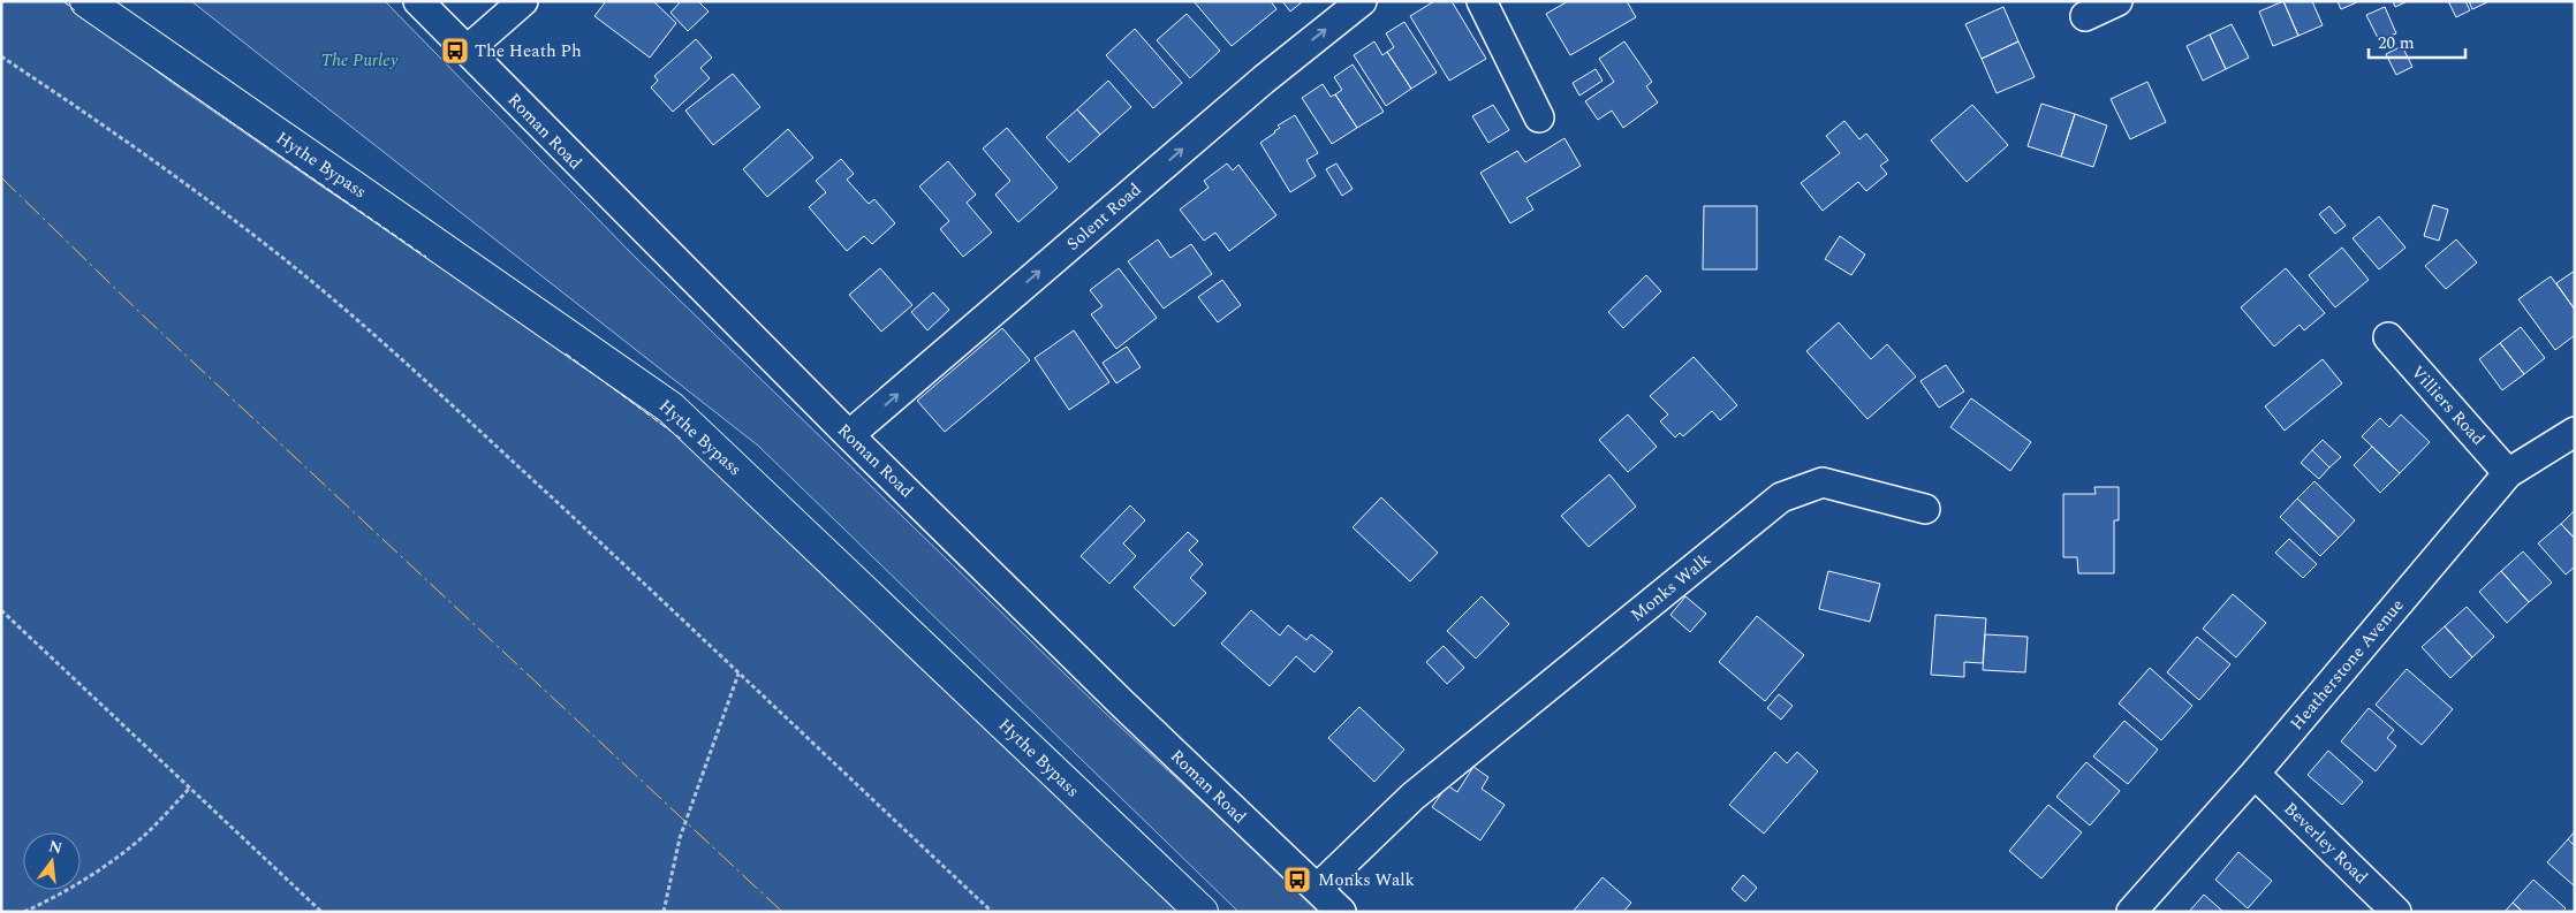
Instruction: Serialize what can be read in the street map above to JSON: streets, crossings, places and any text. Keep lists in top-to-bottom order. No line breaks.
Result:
{"streets":{"main road":["Hythe Bypass"],"street":["Roman Road","Solent Road","Villiers Road","Monks Walk","Heatherstone Avenue","Beverley Road"]},"crossings":[["Roman Road","Solent Road"],["Roman Road","Monks Walk"],["Villiers Road","Heatherstone Avenue"],["Heatherstone Avenue","Beverley Road"]],"one_way":["Solent Road"],"parks":["The Purley"],"places":{"bus stop":["The Heath Ph","Monks Walk"]},"scale_bar":"20 m","north":"top"}
